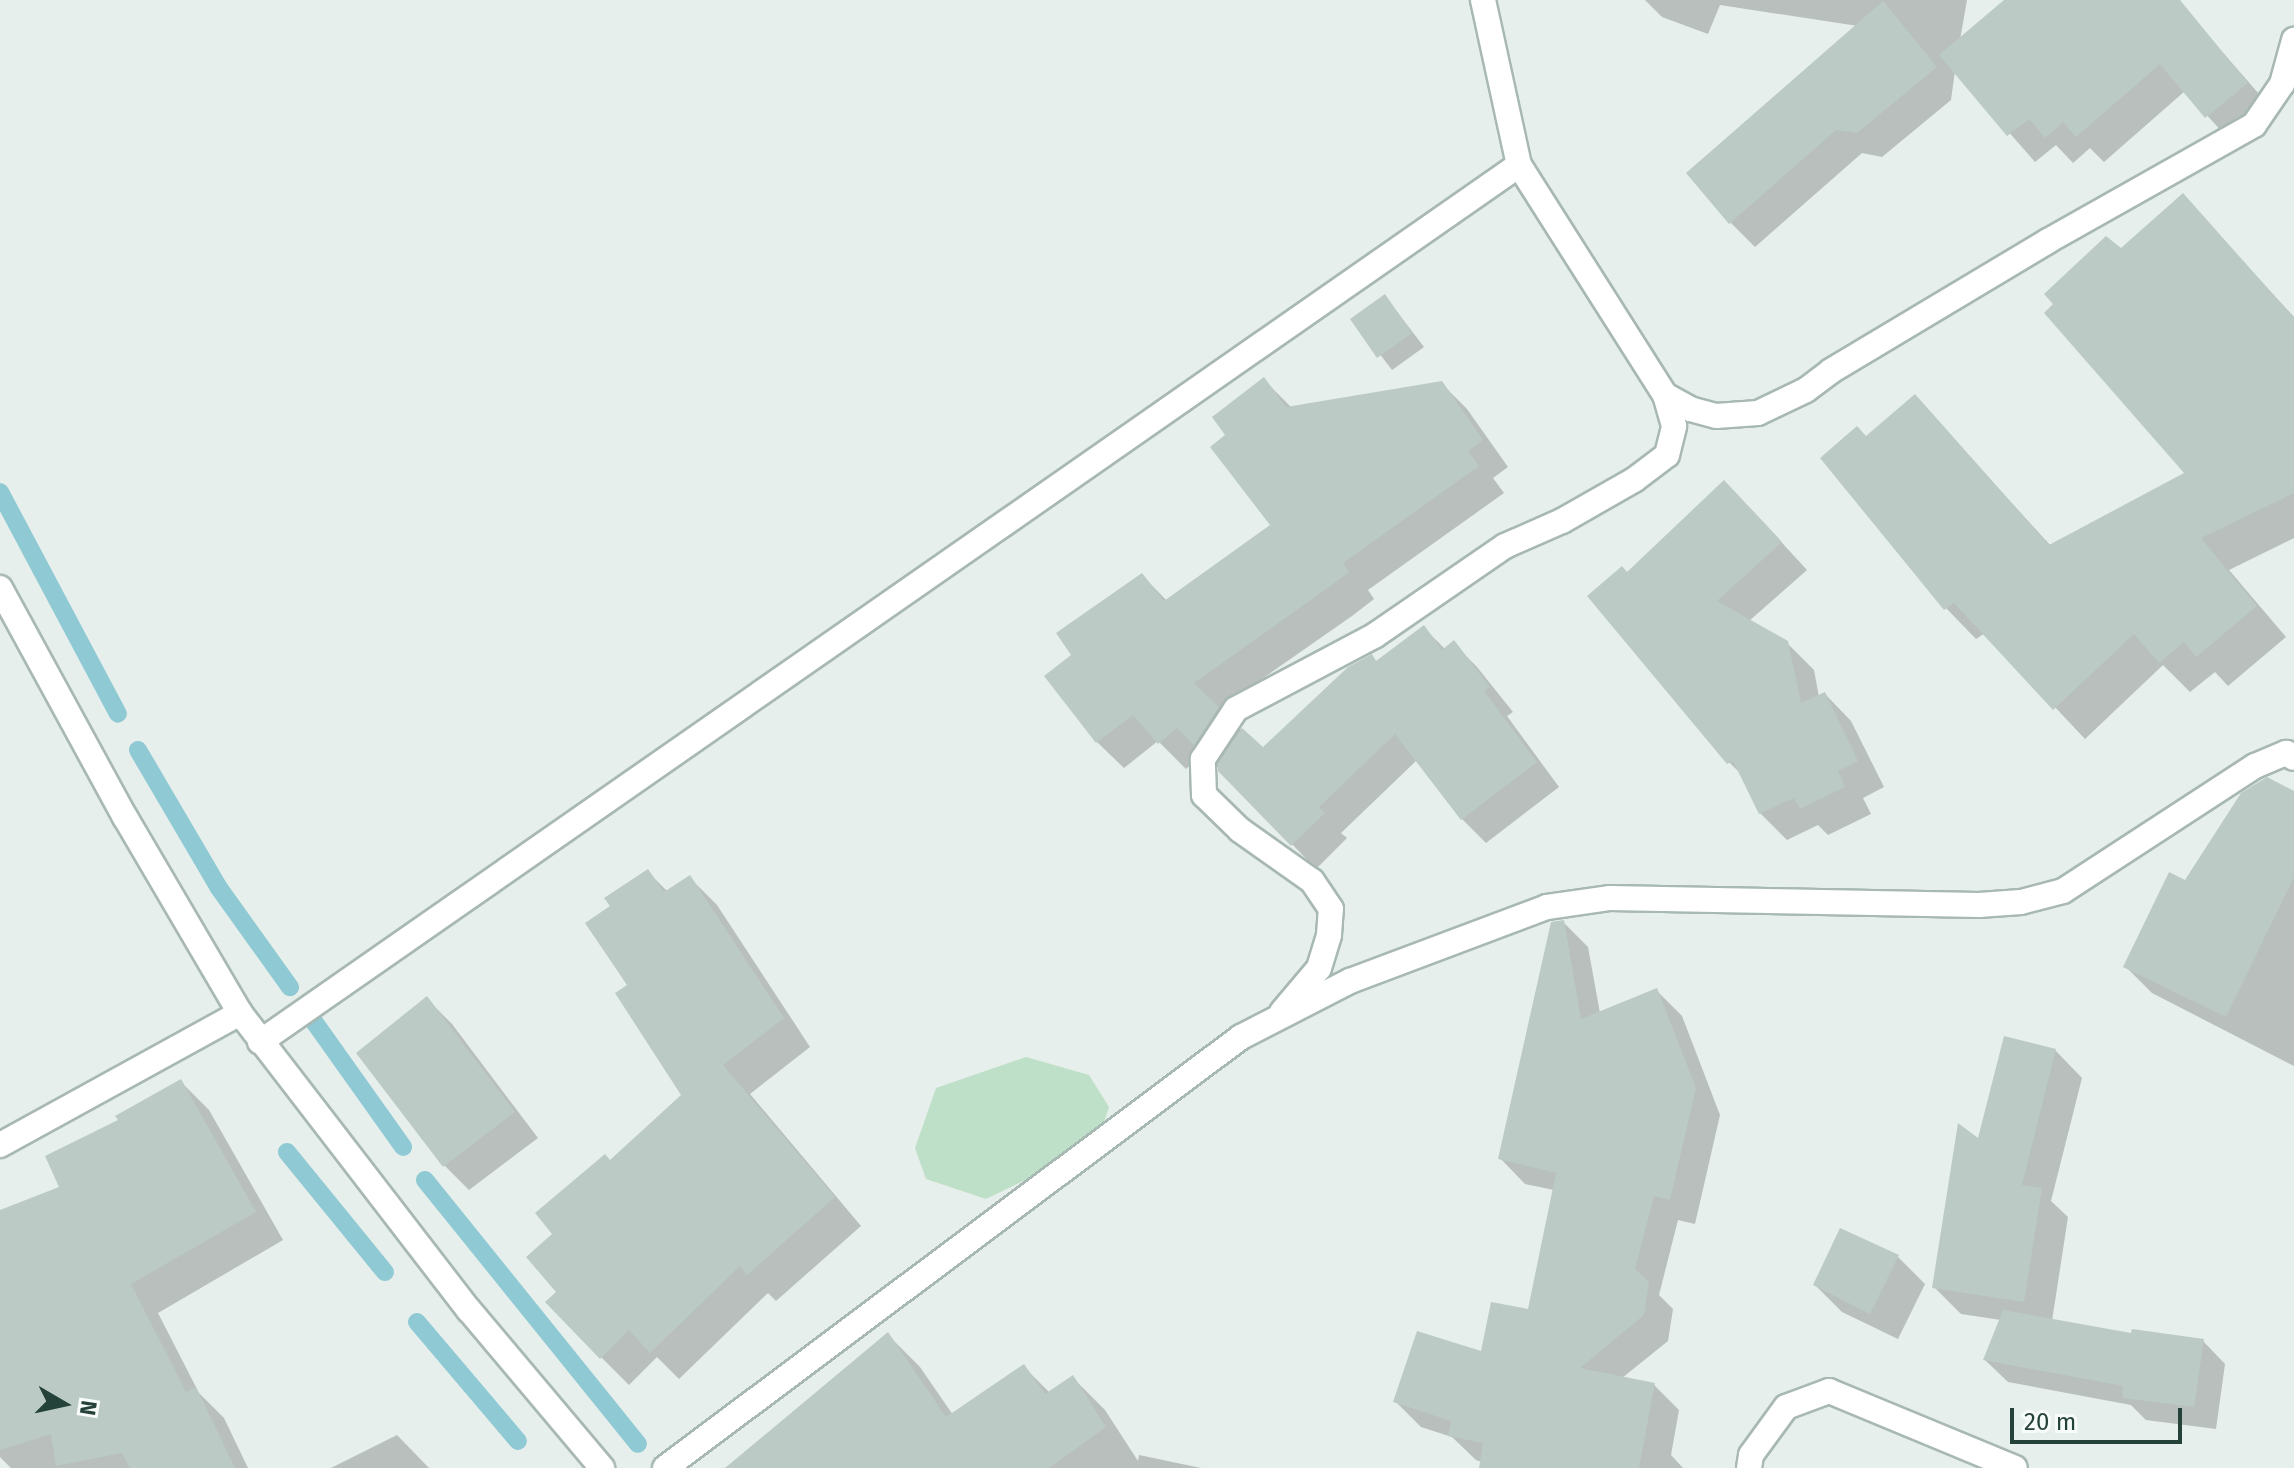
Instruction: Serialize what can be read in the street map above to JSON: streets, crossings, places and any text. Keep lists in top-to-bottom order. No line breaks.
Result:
{"scale_bar":"20 m","north":"right"}
